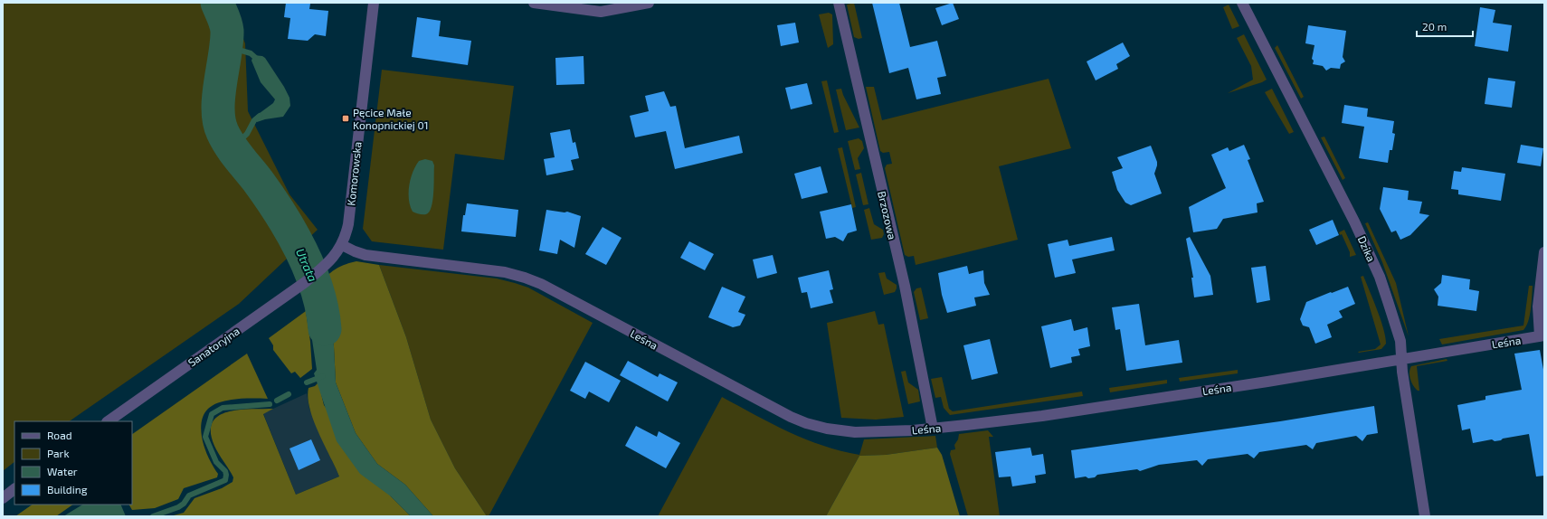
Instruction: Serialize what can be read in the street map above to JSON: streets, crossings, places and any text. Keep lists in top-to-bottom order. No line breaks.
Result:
{"streets":{"street":["Komorowska","Brzozowa","Dzika","Leśna","Sanatoryjna"]},"crossings":[["Komorowska","Leśna"],["Komorowska","Sanatoryjna"],["Brzozowa","Leśna"],["Dzika","Leśna"]],"water":["Utrata"],"places":{"transit":["Pęcice Małe Konopnickiej 01"]},"legend":["Road","Park","Water","Building"],"scale_bar":"20 m"}
